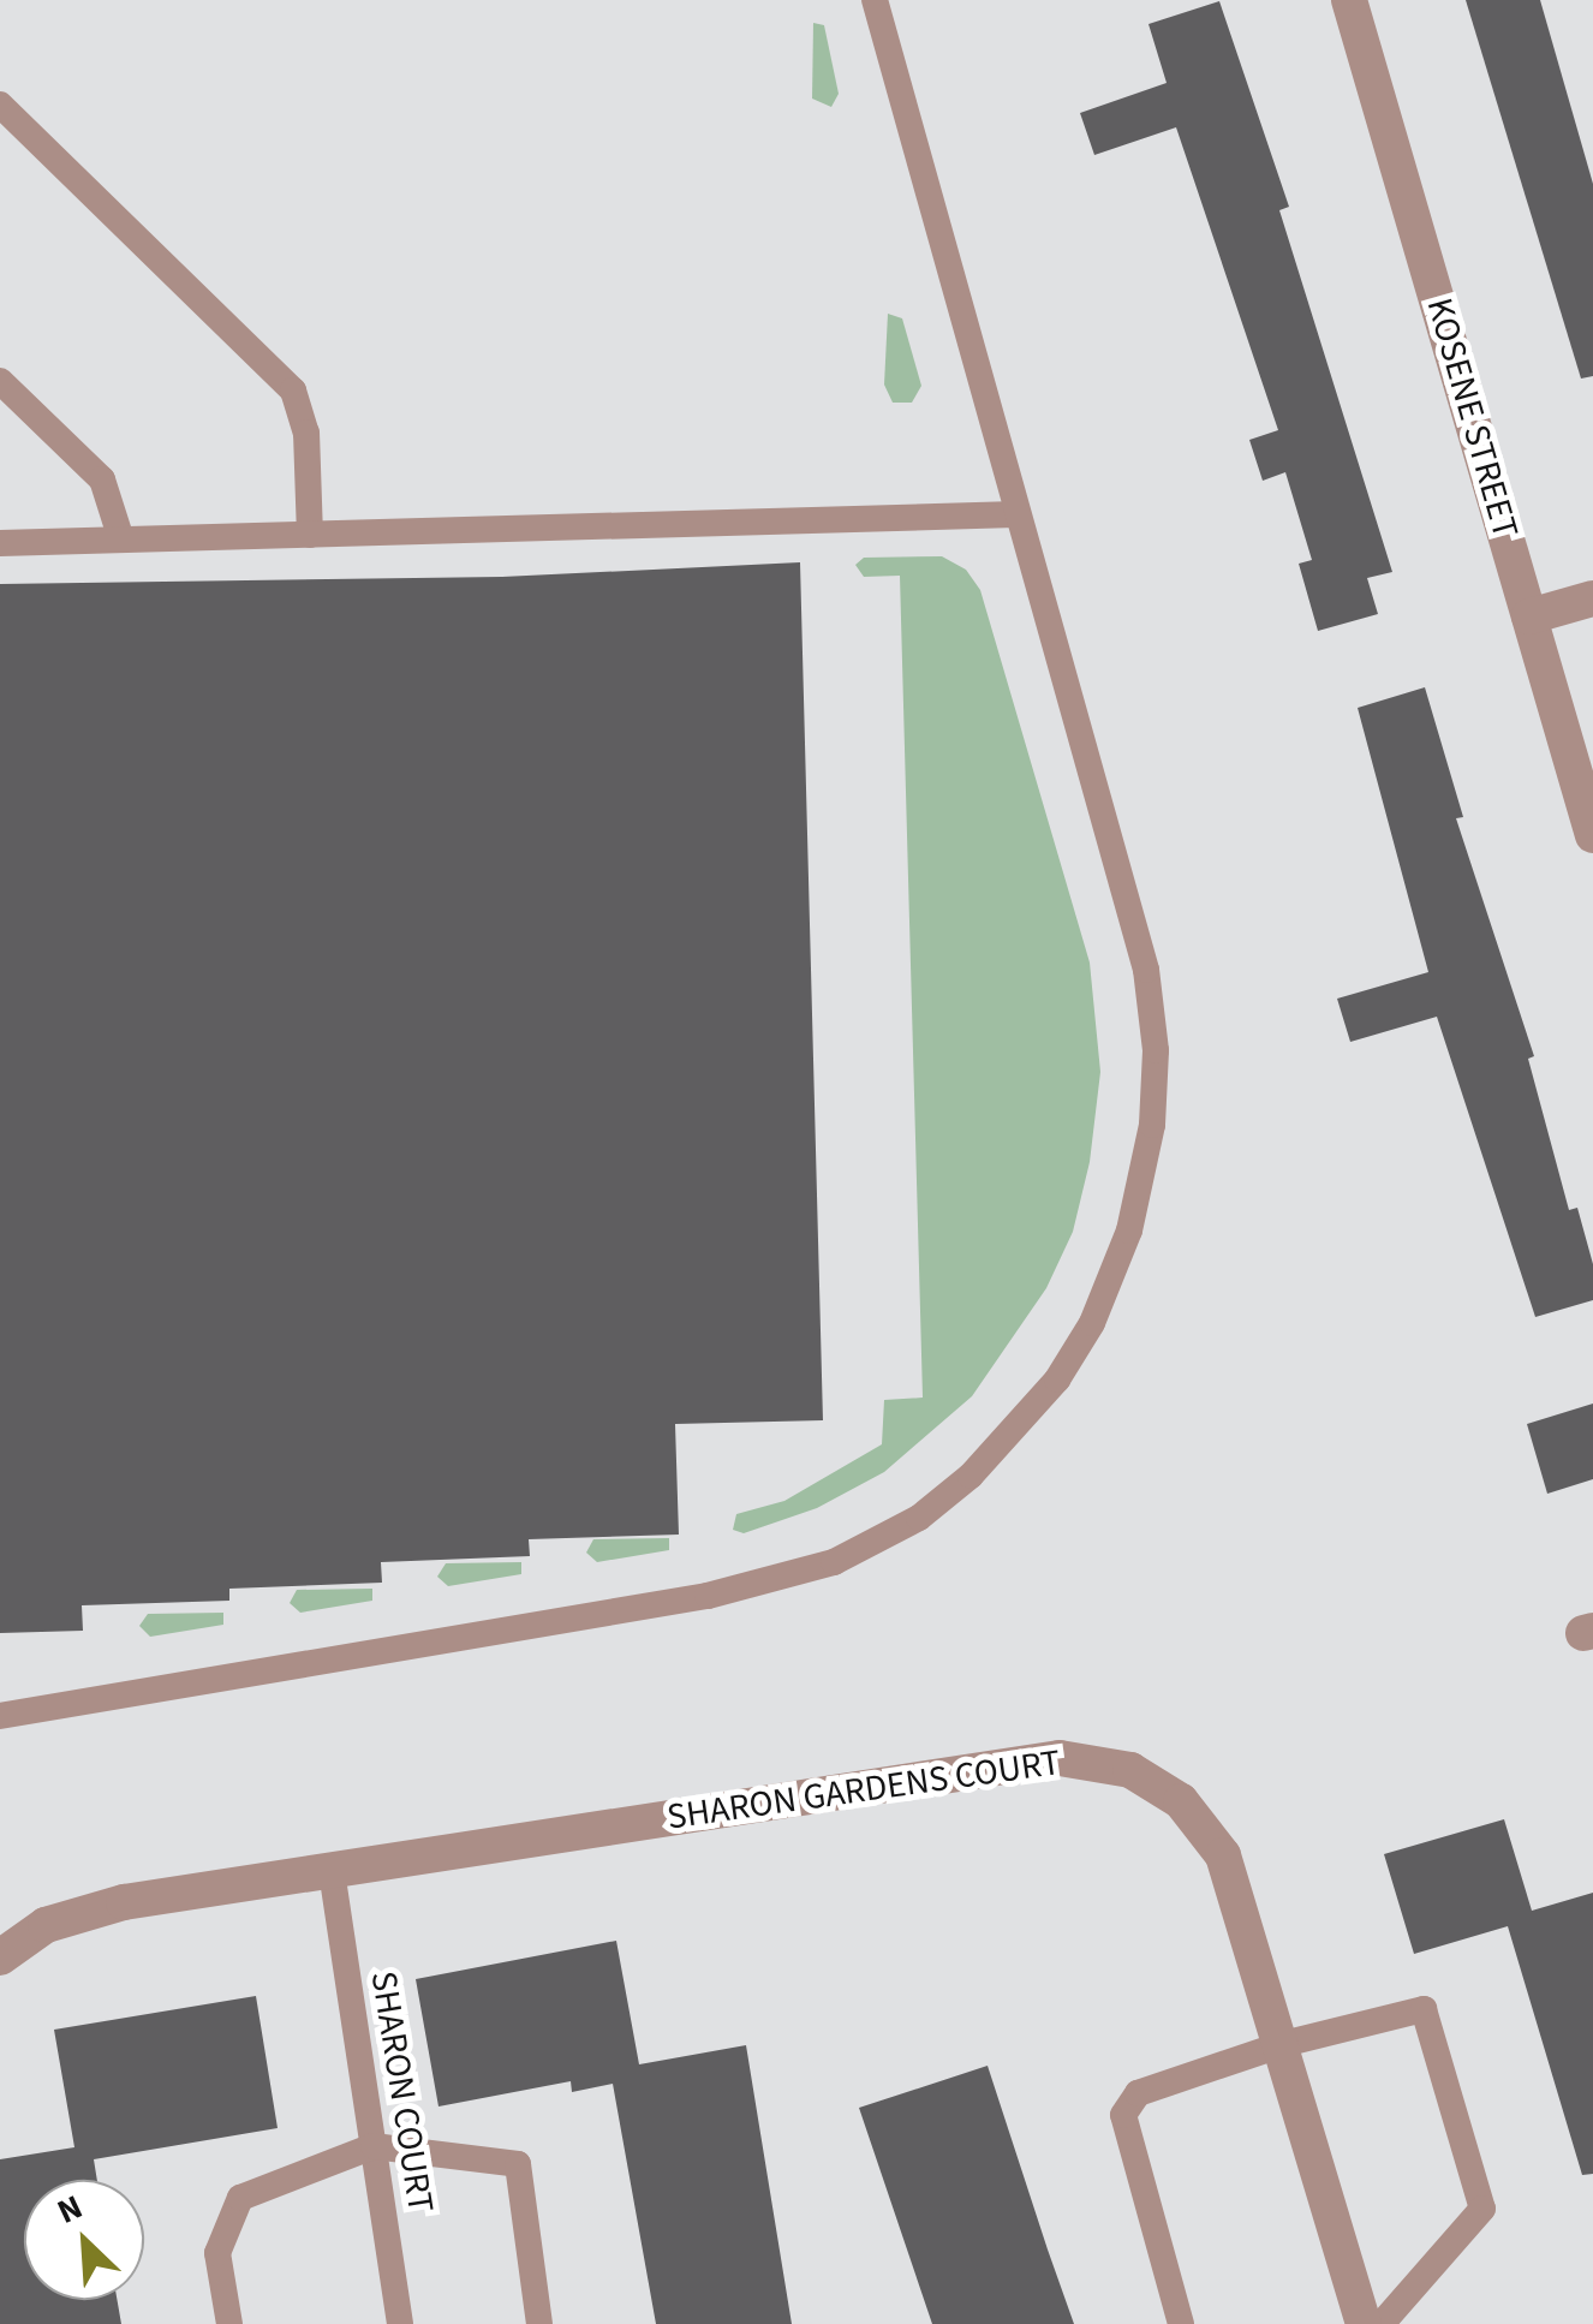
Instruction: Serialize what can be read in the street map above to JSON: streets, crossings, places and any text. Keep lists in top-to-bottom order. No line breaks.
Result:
{"streets":{"street":["KOSENE STREET","SHARON GARDENS COURT"],"lane":["SHARON COURT"]},"crossings":[["SHARON GARDENS COURT","SHARON COURT"]],"north":"top left"}
